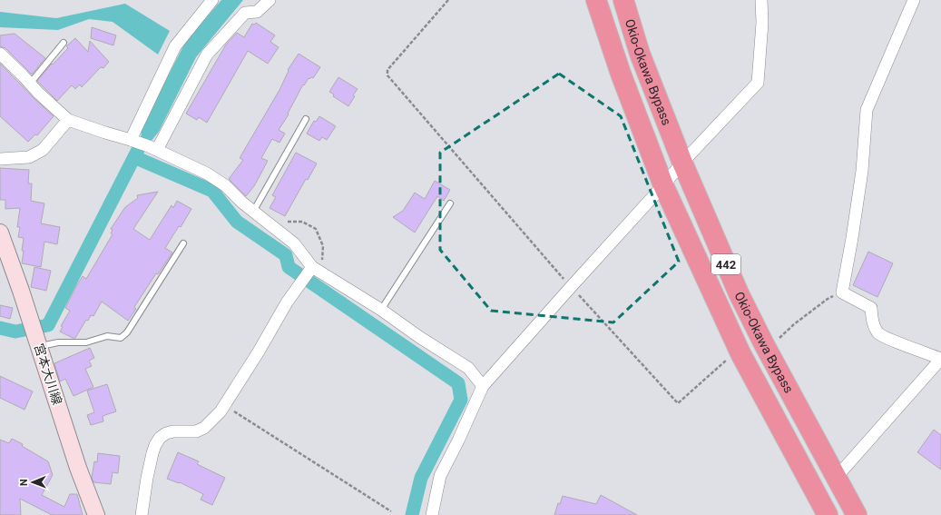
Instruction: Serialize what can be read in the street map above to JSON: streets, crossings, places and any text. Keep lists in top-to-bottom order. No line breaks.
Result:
{"streets":{"highway":["Okio-Okawa Bypass","442"],"main road":["宮本大川線"]},"north":"left"}
